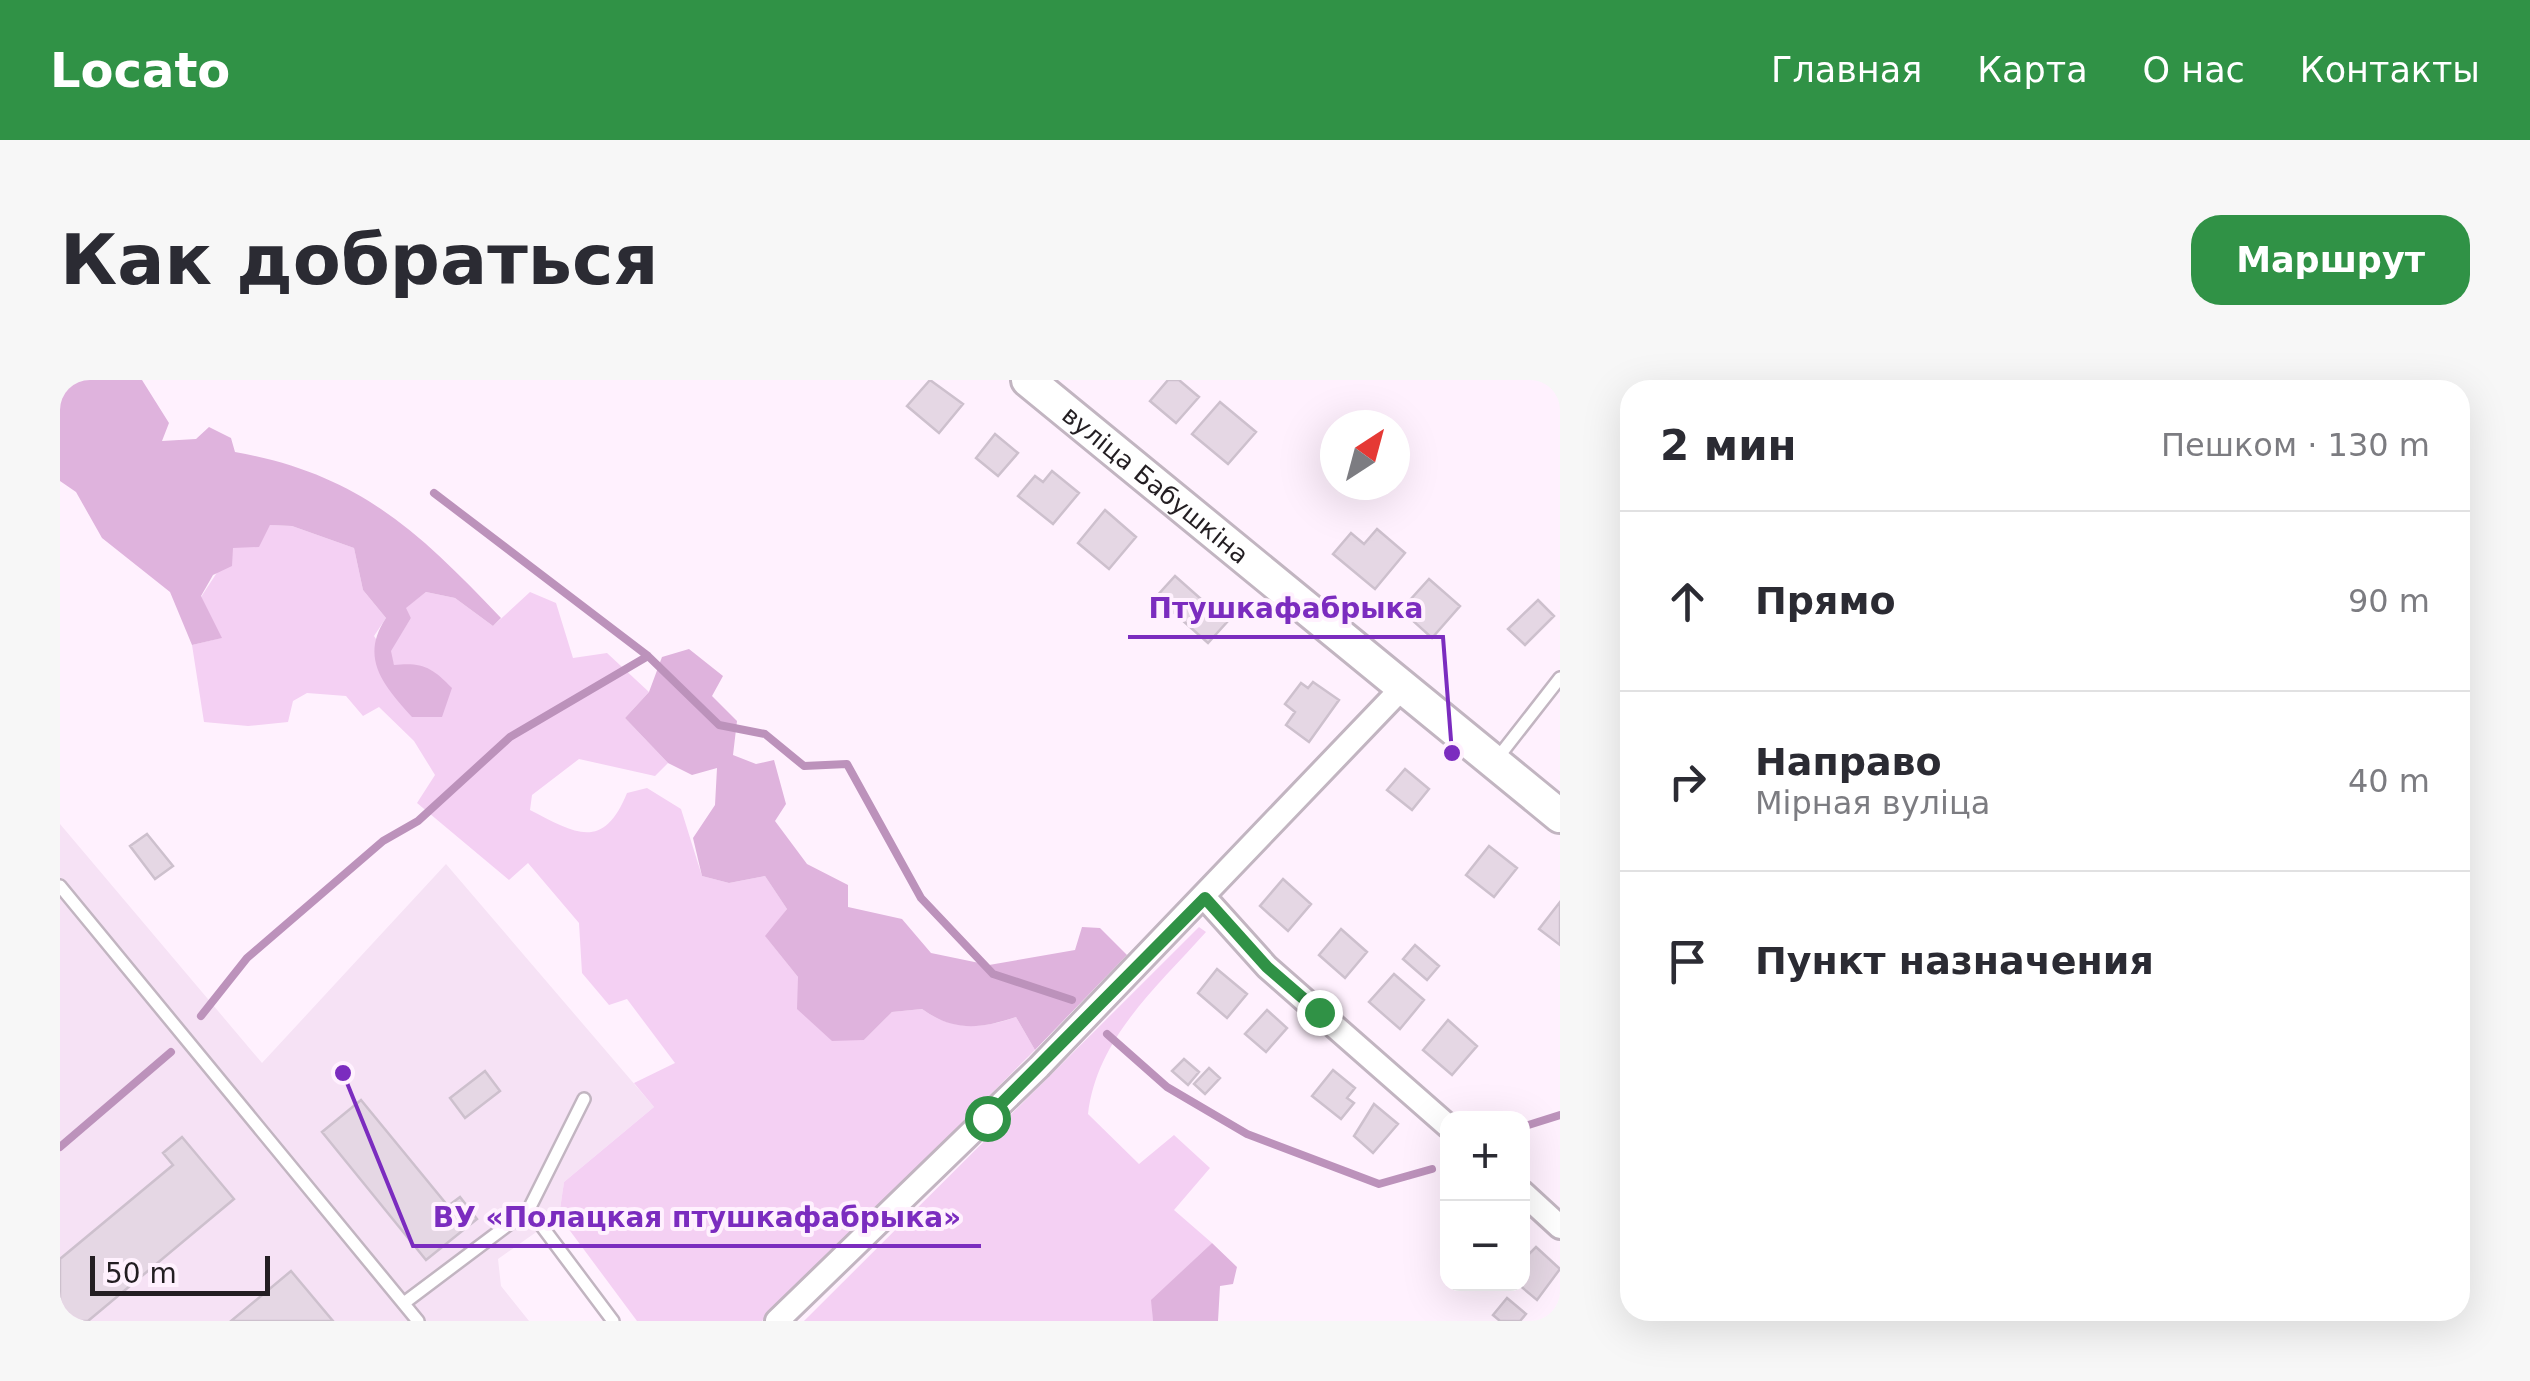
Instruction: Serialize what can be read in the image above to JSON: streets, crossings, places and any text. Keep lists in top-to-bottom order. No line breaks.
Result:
{"streets":{"street":["вуліца Бабушкіна"]},"places":["Птушкафабрыка","ВУ «Полацкая птушкафабрыка»"],"scale_bar":"50 m","north":"top right","page":{"header":"Locato","nav":["Главная","Карта","О нас","Контакты"],"buttons":"Маршрут","title":"Как добраться","heading":["2 мин","Пешком · 130 m"],"list":[["Прямо","90 m"],["Направо","Мірная вуліца","40 m"],"Пункт назначения"],"map_buttons":["+","−"],"scale":"50 m"}}
